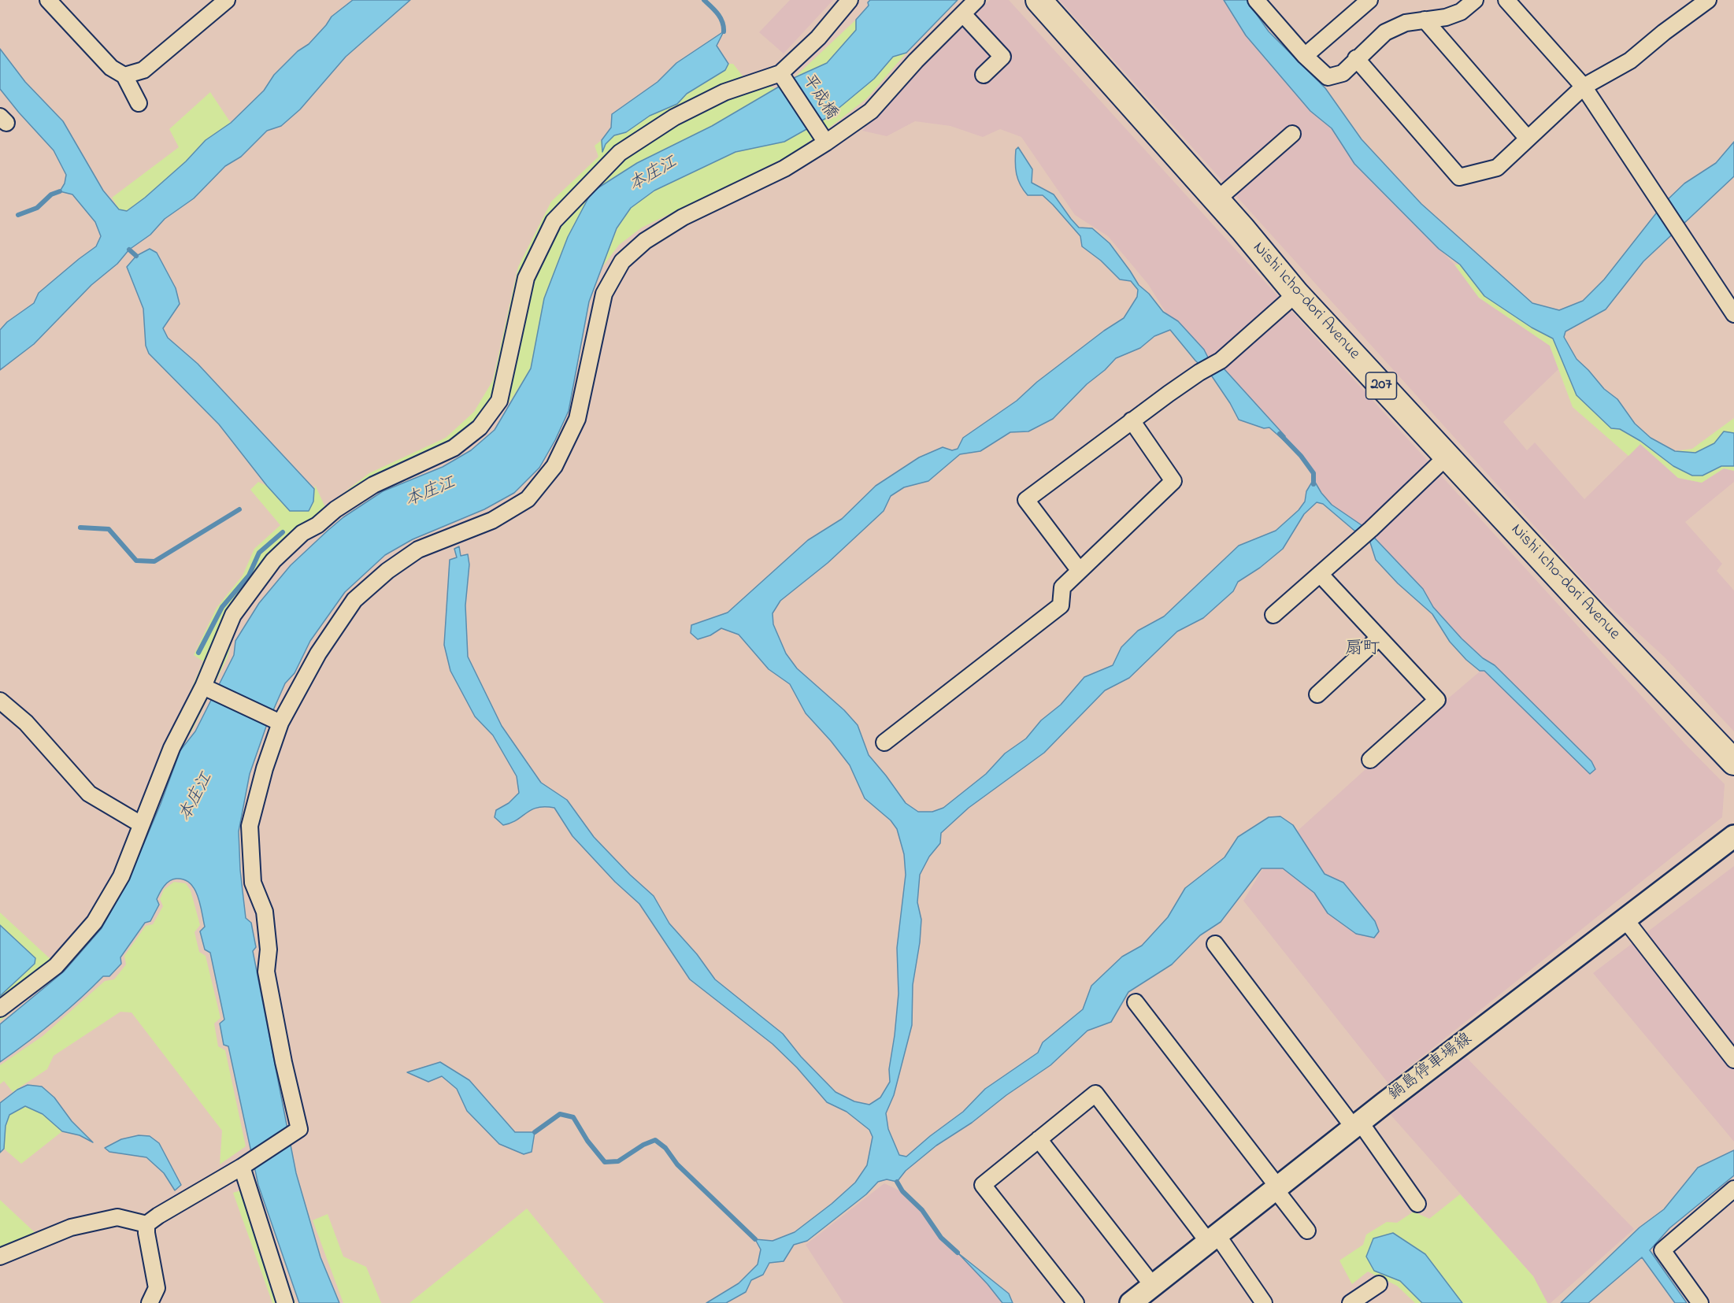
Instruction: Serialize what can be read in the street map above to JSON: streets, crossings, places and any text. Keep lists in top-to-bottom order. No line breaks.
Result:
{"streets":{"highway":["Nishi Icho-dori Avenue","207"],"main road":["鍋島停車場線"],"street":["平成橋"]},"districts":["扇町"],"water":["本庄江"]}
